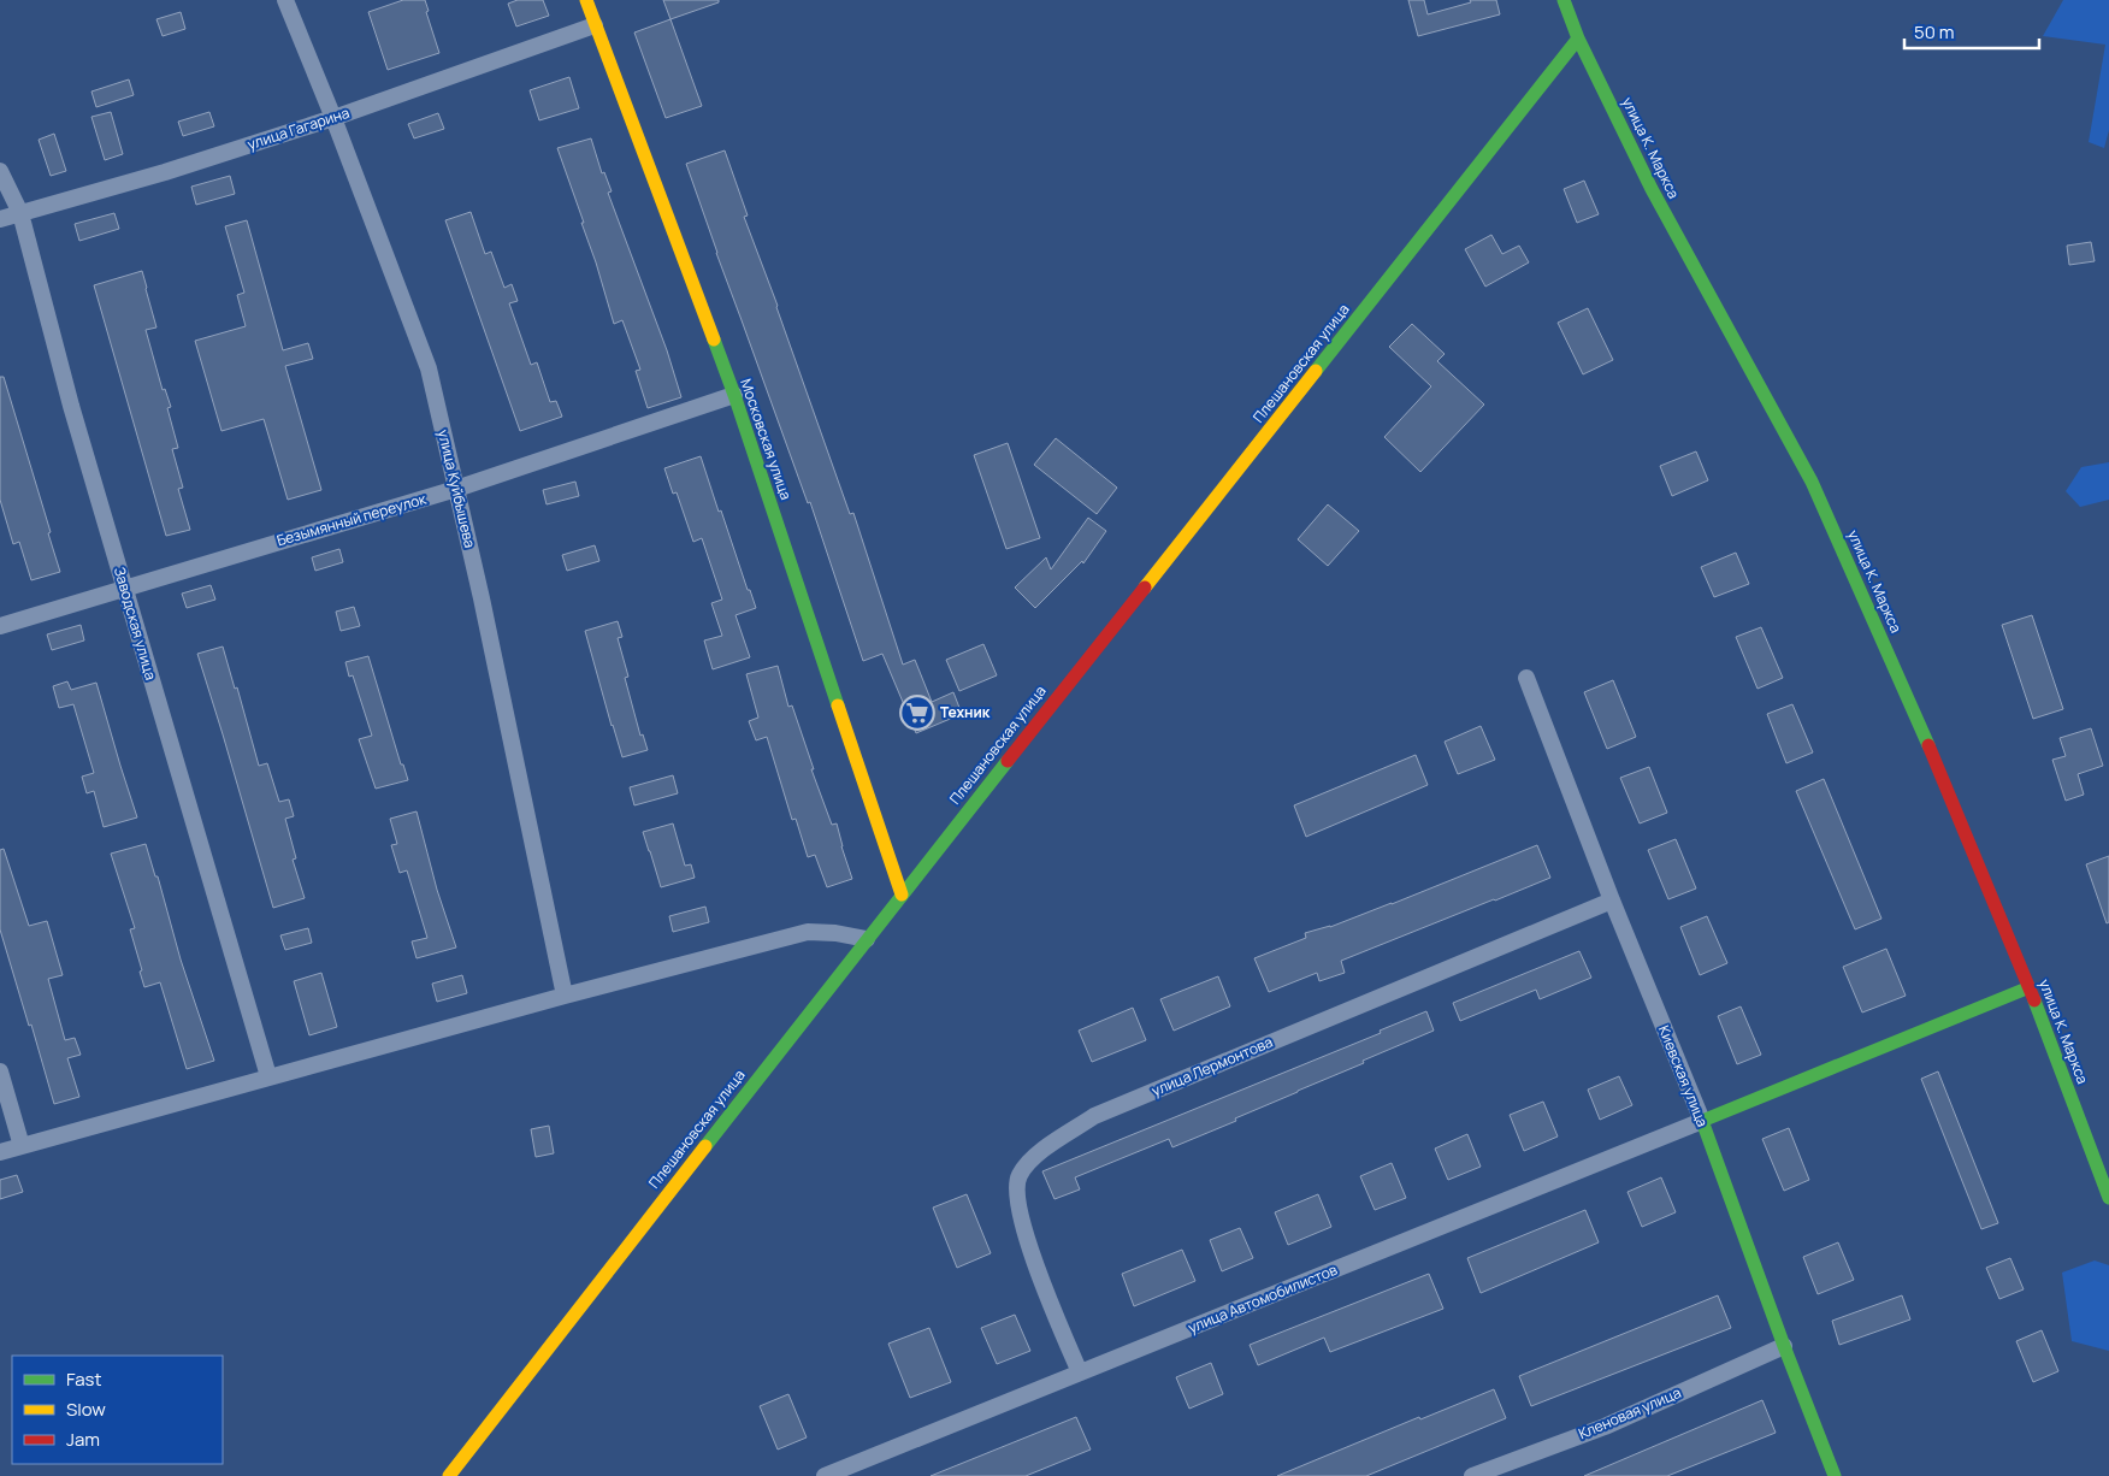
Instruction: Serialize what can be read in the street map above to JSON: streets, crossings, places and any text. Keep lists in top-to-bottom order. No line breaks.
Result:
{"streets":{"street":["улица Гагарина","улица К. Маркса","Плешановская улица","Московская улица","улица Куйбышева","Безымянный переулок","Заводская улица","улица Лермонтова","Киевская улица","улица Автомобилистов","Кленовая улица"]},"crossings":[["улица Гагарина","Московская улица"],["улица Гагарина","улица Куйбышева"],["улица Гагарина","Заводская улица"],["улица К. Маркса","Плешановская улица"],["Плешановская улица","Московская улица"],["Московская улица","Безымянный переулок"],["улица Куйбышева","Безымянный переулок"],["Безымянный переулок","Заводская улица"],["улица Лермонтова","Киевская улица"],["улица Лермонтова","улица Автомобилистов"],["Киевская улица","улица Автомобилистов"],["Киевская улица","Кленовая улица"]],"places":{"supermarket":["Техник"]},"legend":["Fast","Slow","Jam"],"scale_bar":"50 m"}
